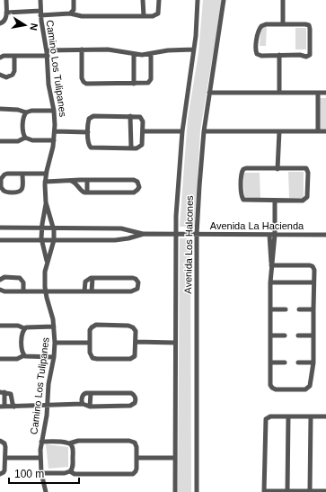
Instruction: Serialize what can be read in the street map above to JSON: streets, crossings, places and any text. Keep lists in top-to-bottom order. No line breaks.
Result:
{"streets":{"street":["Camino Los Tulipanes","Avenida La Hacienda","Avenida Los Halcones"]},"crossings":[["Camino Los Tulipanes","Avenida La Hacienda"],["Avenida La Hacienda","Avenida Los Halcones"]],"scale_bar":"100 m","north":"right"}
